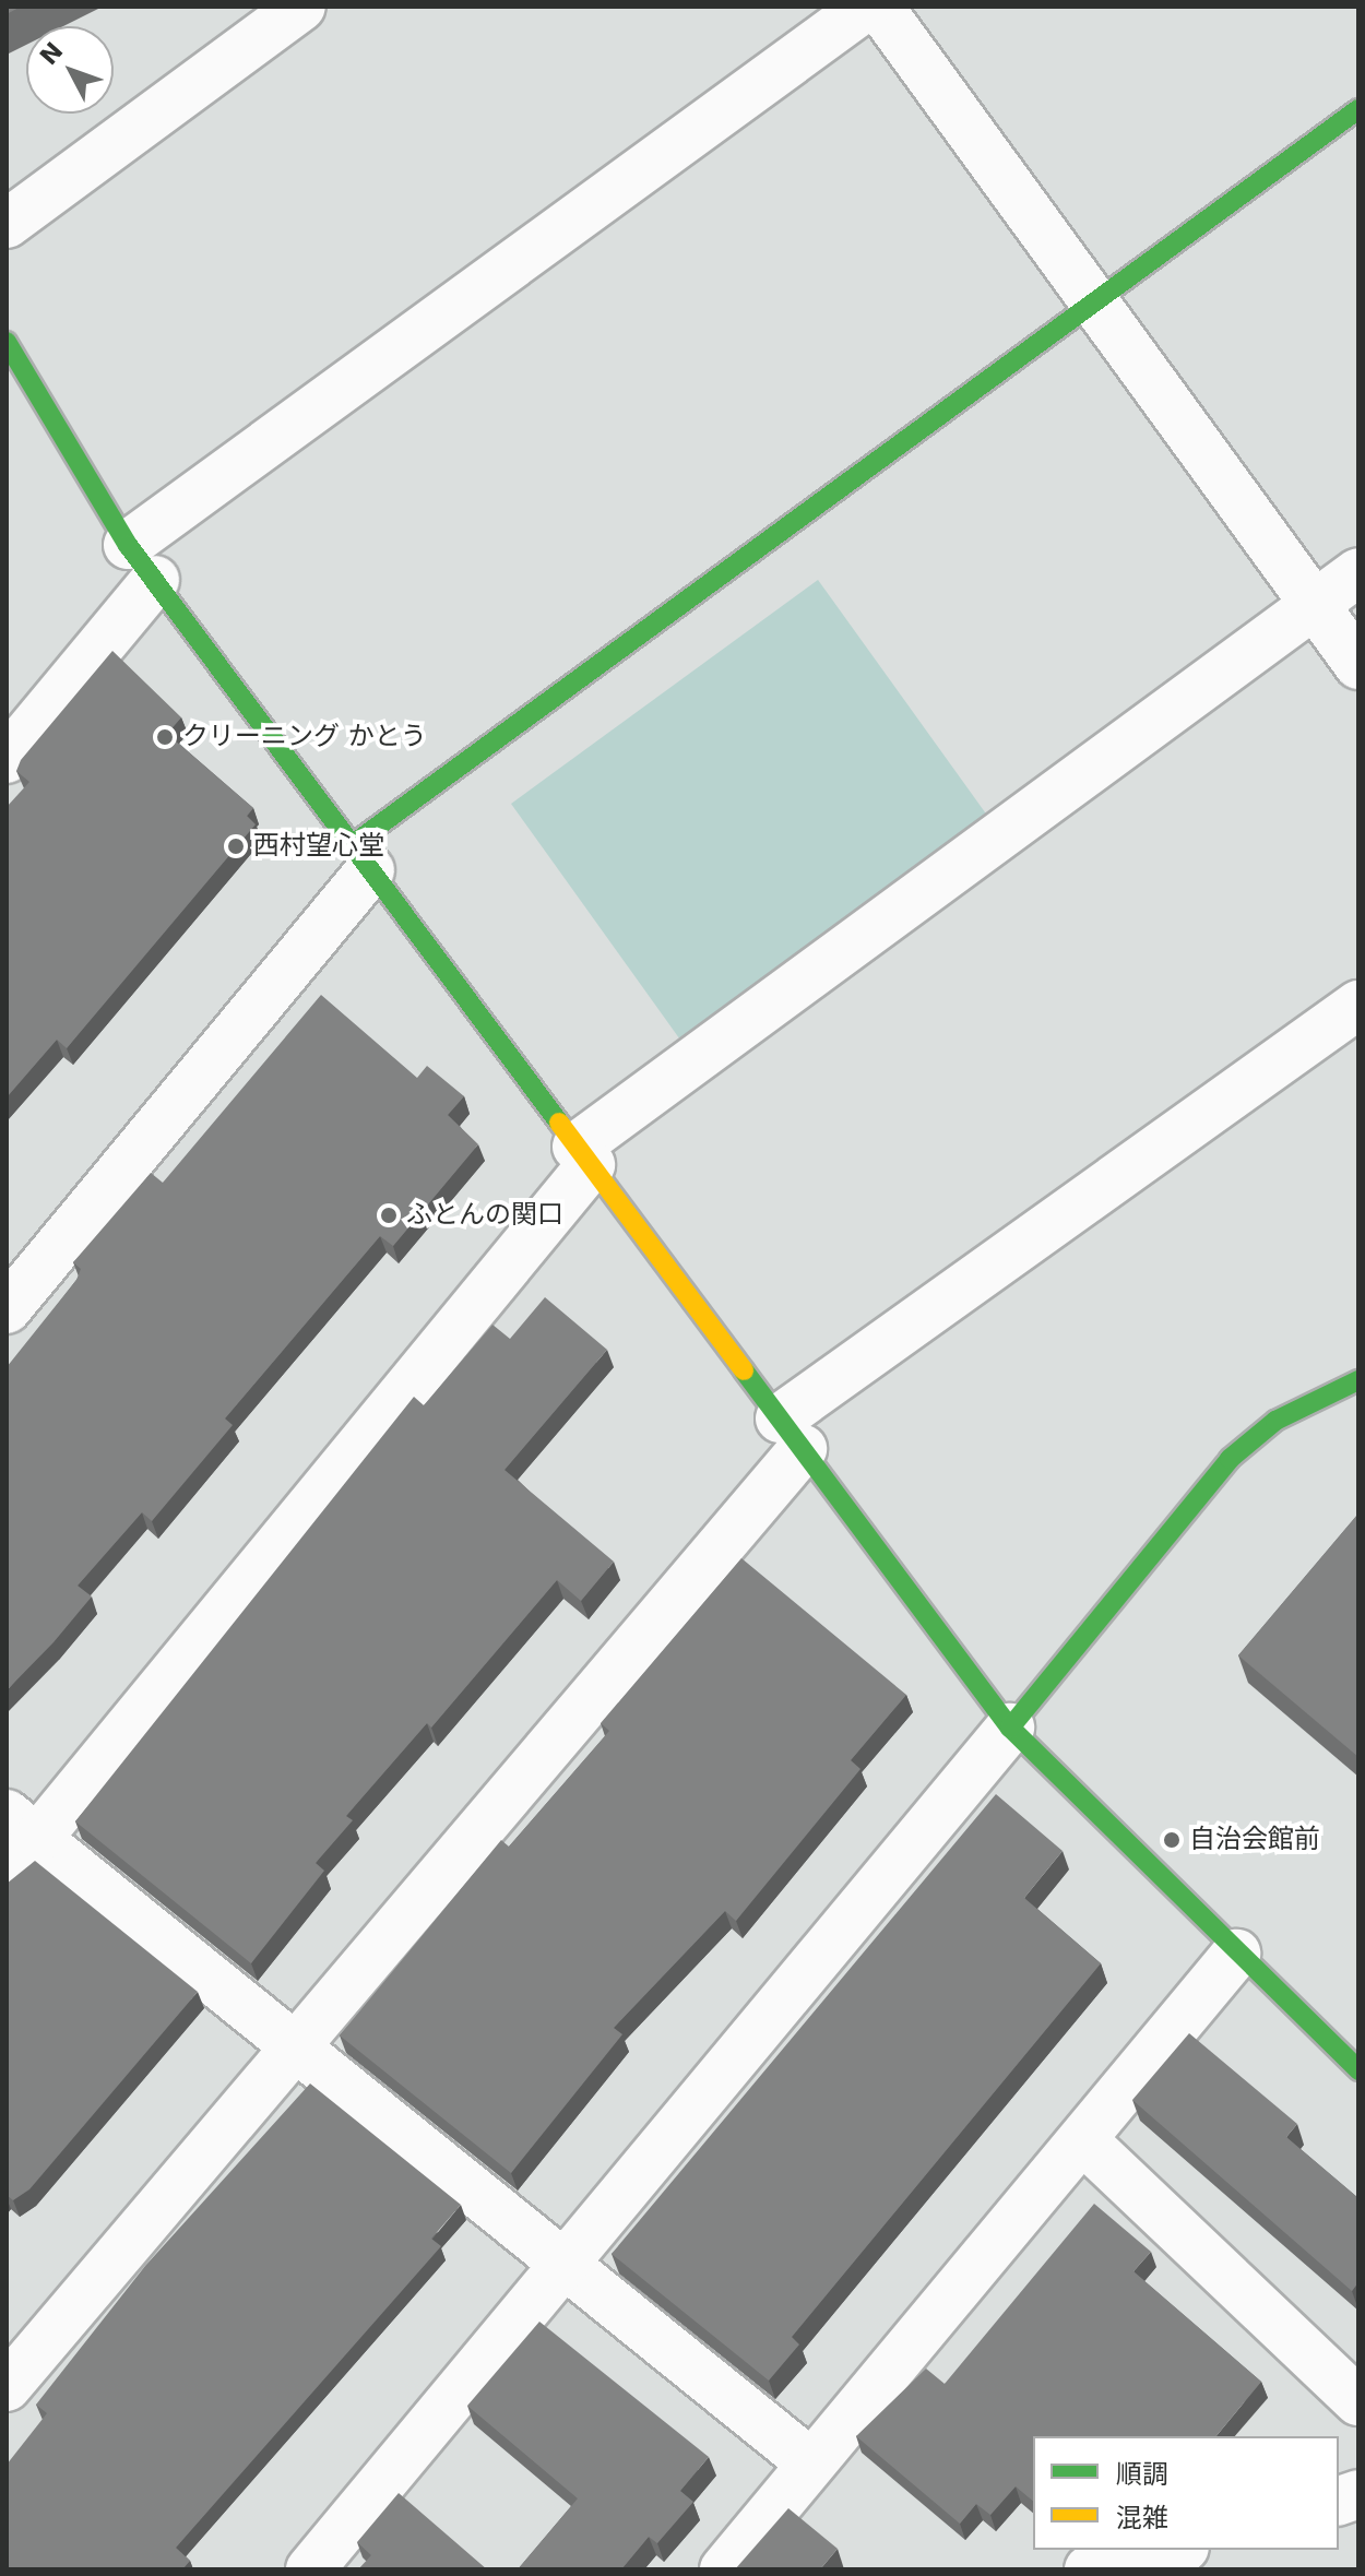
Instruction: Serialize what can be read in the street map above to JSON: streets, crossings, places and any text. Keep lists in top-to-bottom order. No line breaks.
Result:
{"places":["クリーニング かとう","西村望心堂","ふとんの関口","自治会館前"],"legend":["順調","混雑"],"north":"top left"}
